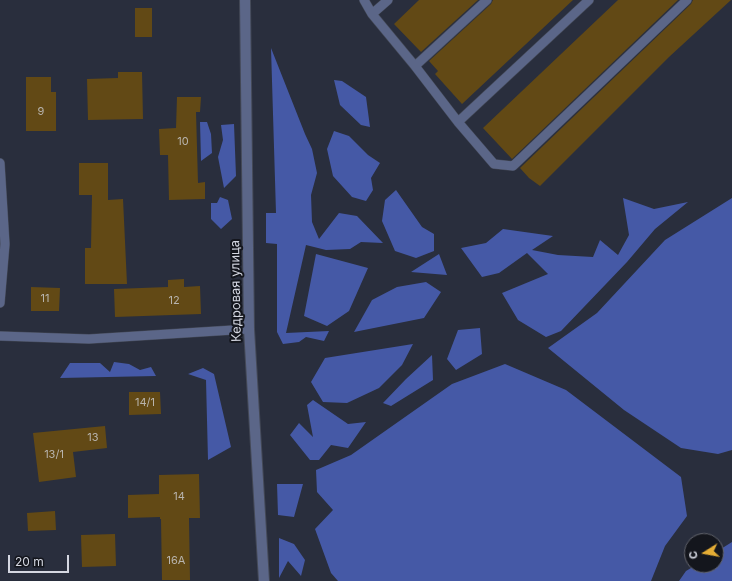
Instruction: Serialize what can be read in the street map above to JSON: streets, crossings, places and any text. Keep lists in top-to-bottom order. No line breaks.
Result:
{"streets":{"street":["Кедровая улица"]},"house_numbers":["9","10","11","12","14/1","13","13/1","14","16А"],"scale_bar":"20 m","north":"left"}
